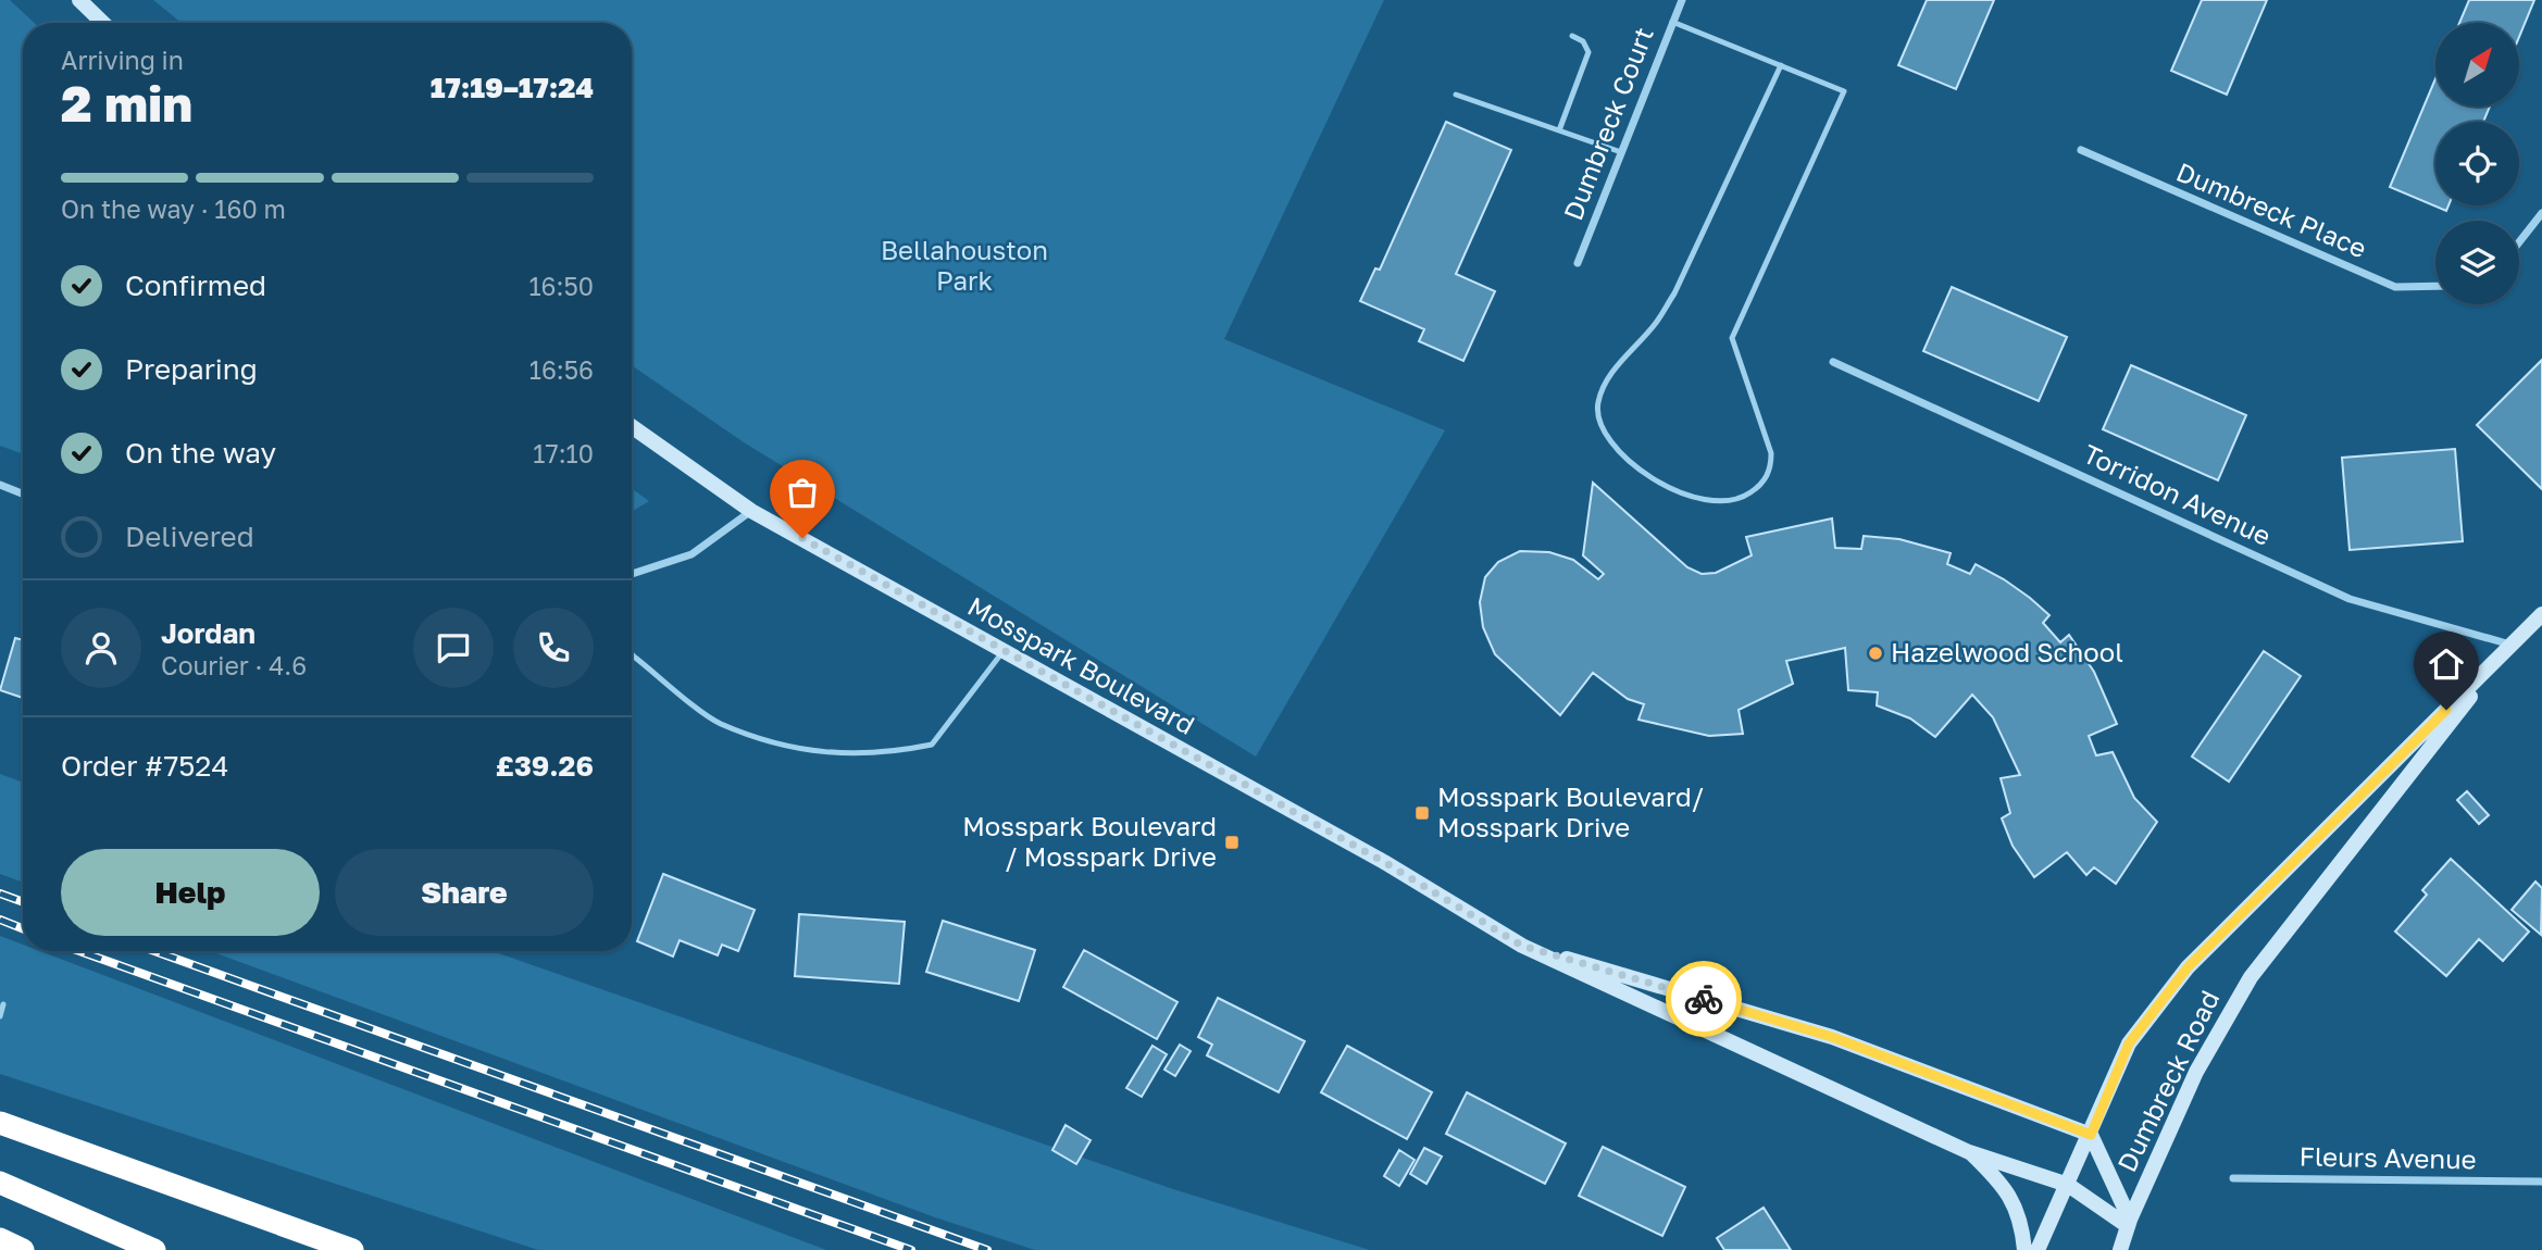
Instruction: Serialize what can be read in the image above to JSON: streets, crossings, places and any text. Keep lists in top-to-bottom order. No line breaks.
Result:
{"streets":{"street":["Dumbreck Court","Dumbreck Place","Torridon Avenue","Mosspark Boulevard","Dumbreck Road","Fleurs Avenue"]},"crossings":[["Torridon Avenue","Dumbreck Road"],["Mosspark Boulevard","Dumbreck Road"]],"parks":["Bellahouston Park"],"places":{"other":["Hazelwood School"],"transit":["Mosspark Boulevard/ Mosspark Drive","Mosspark Boulevard / Mosspark Drive"]},"north":"top right","page":{"heading":["2 min","Arriving in","17:19–17:24"],"panel":["Jordan","Courier · 4.6","Order #7524","£39.26"],"bar":"On the way · 160 m","list":[["Confirmed","16:50"],["Preparing","16:56"],["On the way","17:10"],"Delivered"],"buttons":["Help","Share"]}}
